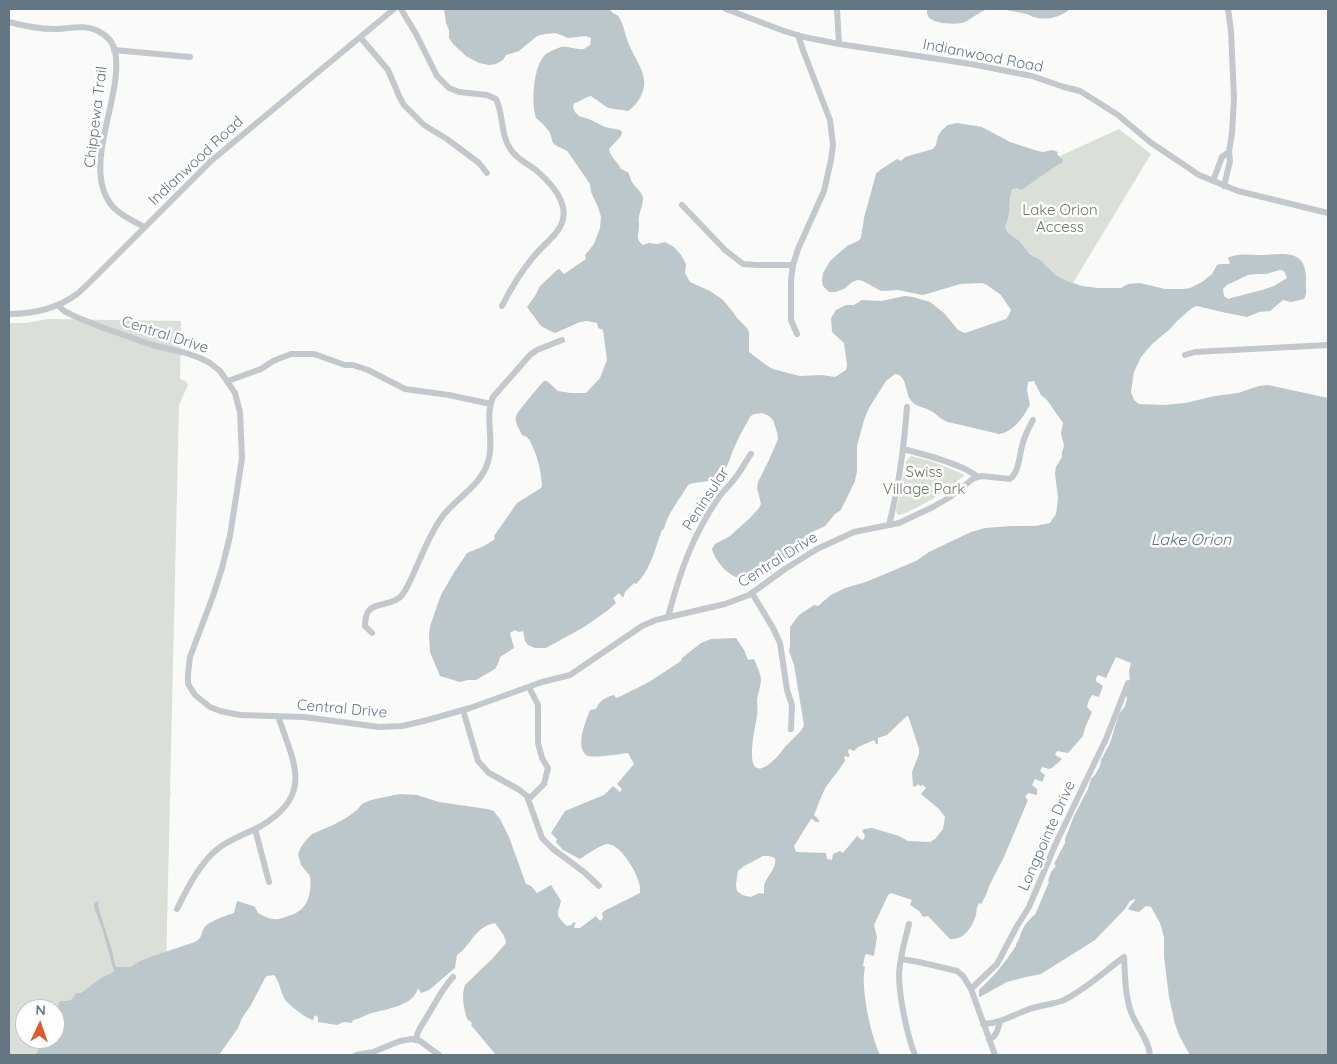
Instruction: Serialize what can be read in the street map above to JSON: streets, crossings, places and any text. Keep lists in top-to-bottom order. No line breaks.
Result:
{"streets":{"street":["Indianwood Road","Chippewa Trail","Central Drive","Peninsular","Longpointe Drive"]},"crossings":[["Indianwood Road","Chippewa Trail"],["Indianwood Road","Central Drive"],["Central Drive","Peninsular"]],"water":["Lake Orion"],"parks":["Lake Orion Access","Swiss Village Park"],"north":"top"}
